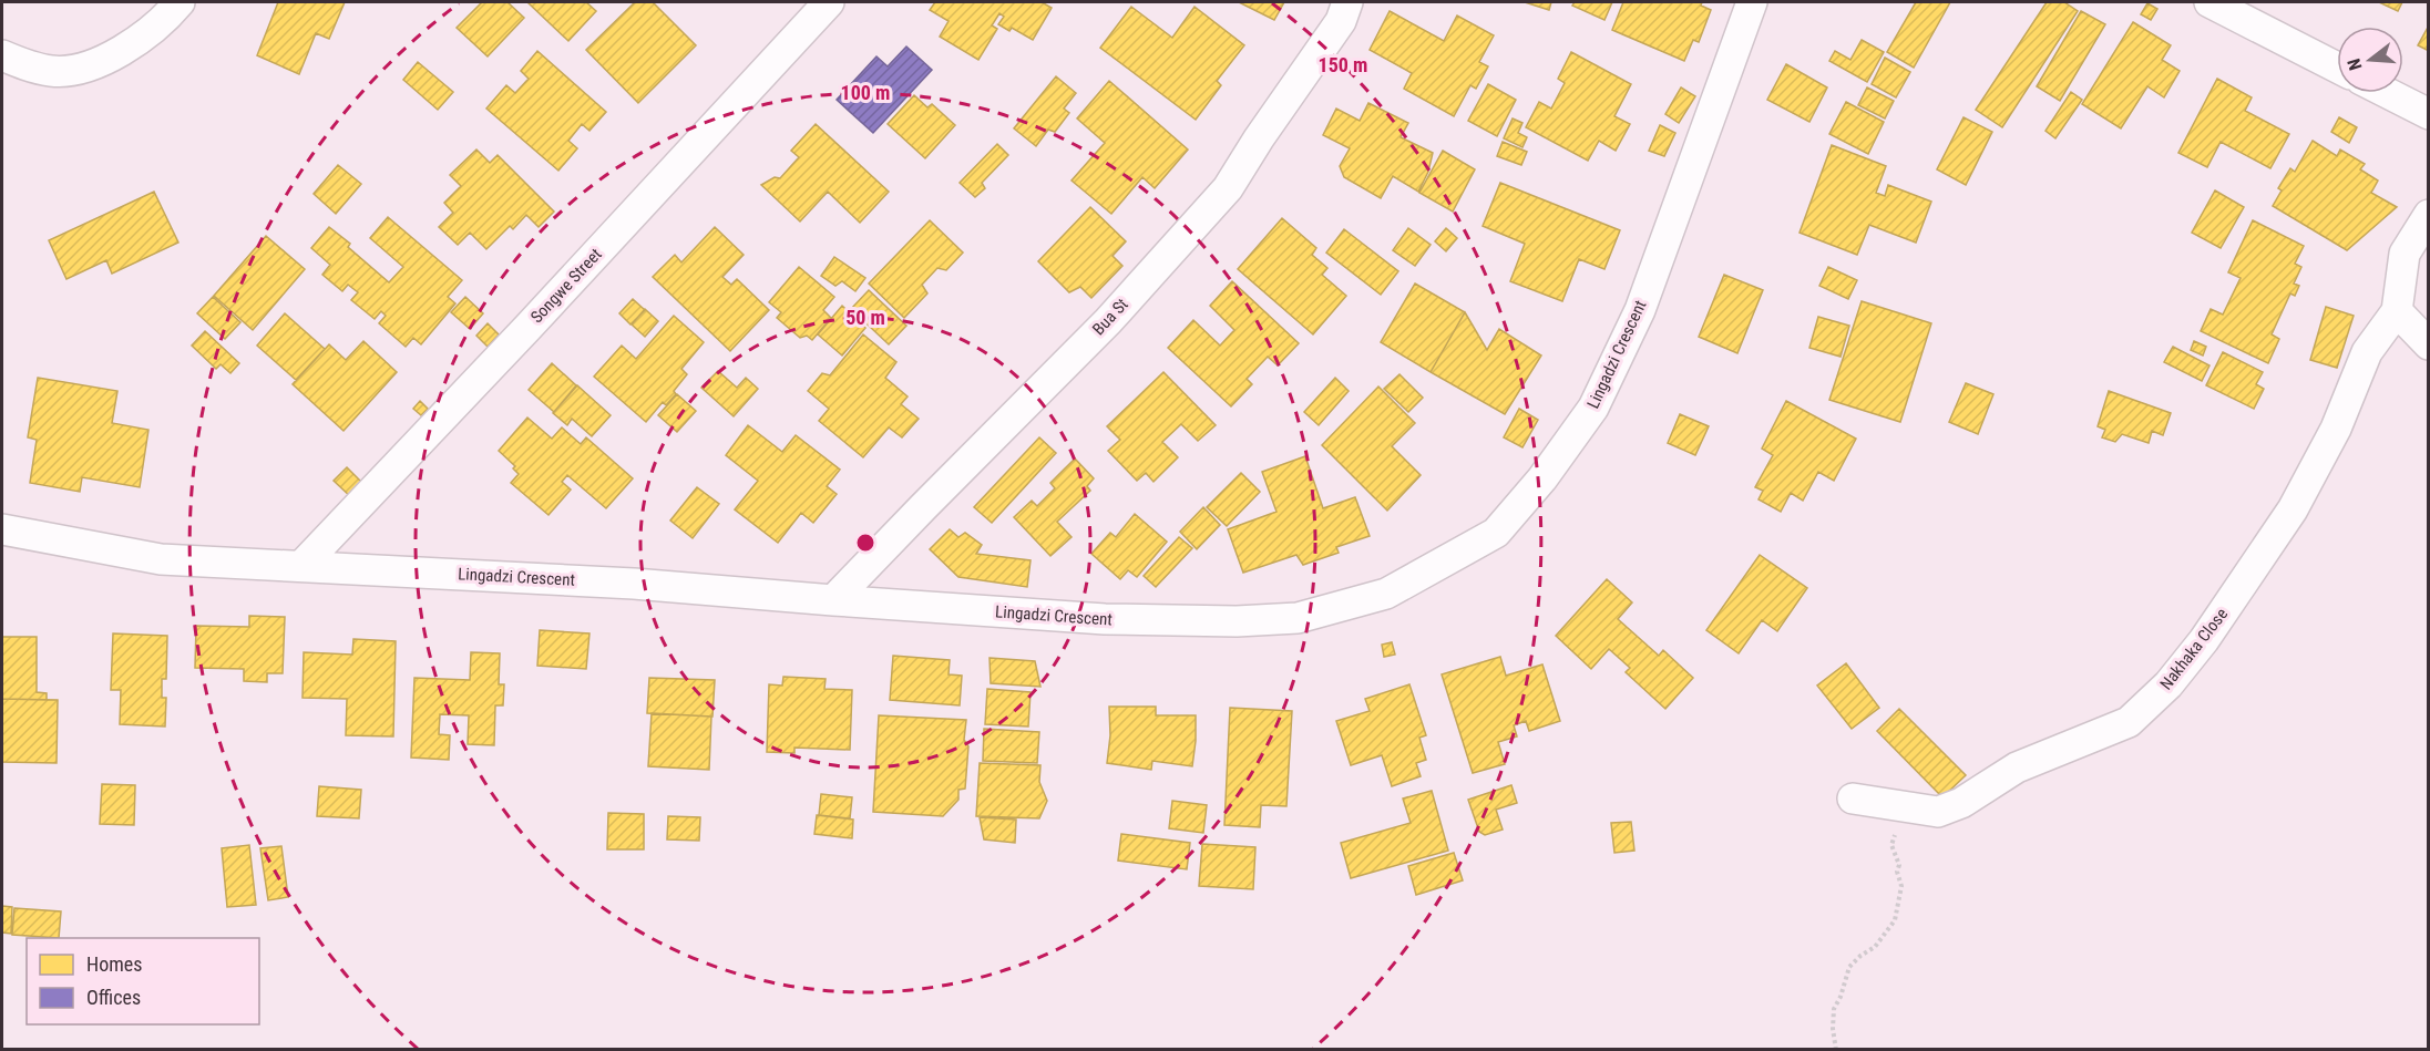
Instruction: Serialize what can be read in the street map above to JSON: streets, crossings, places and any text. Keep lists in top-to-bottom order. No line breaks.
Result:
{"streets":{"street":["Songwe Street","Bua St","Lingadzi Crescent","Nakhaka Close"]},"crossings":[["Songwe Street","Lingadzi Crescent"],["Bua St","Lingadzi Crescent"]],"legend":["Homes","Offices"],"north":"left","rings":["150 m","100 m","50 m"]}
